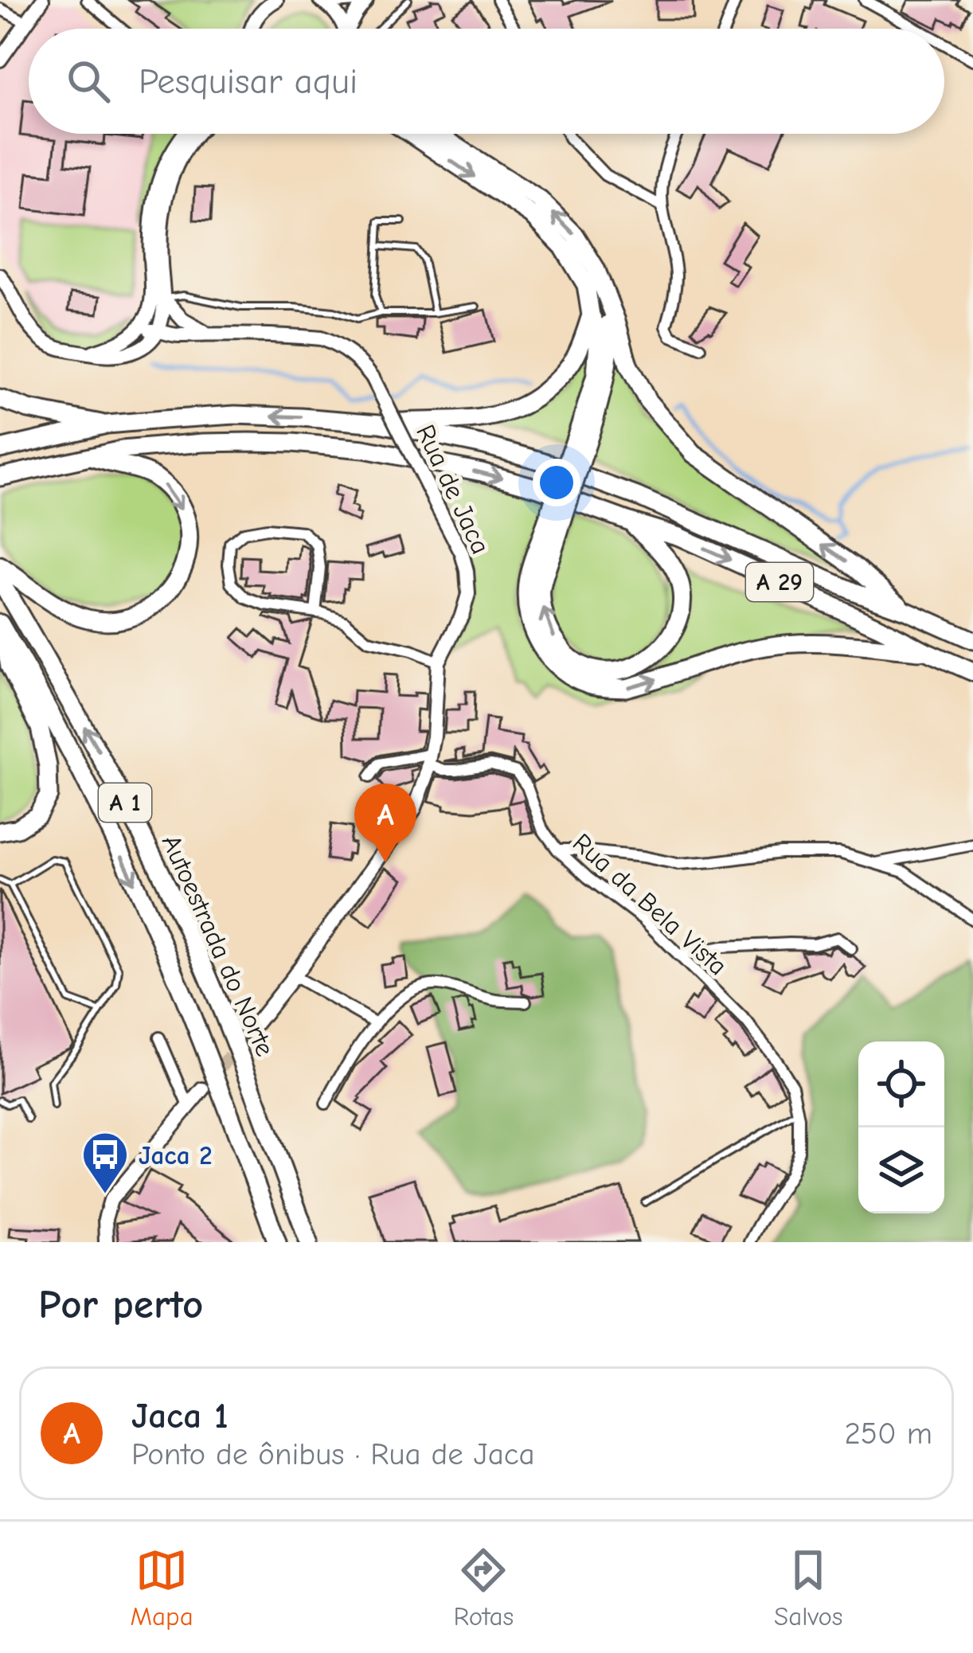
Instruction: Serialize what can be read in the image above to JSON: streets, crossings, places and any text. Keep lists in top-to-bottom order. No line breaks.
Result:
{"streets":{"highway":["A 29","A 1","Autoestrada do Norte"],"street":["Rua de Jaca","Rua da Bela Vista"]},"crossings":[["Rua de Jaca","Rua da Bela Vista"]],"places":{"bus stop":["Jaca 2"]},"page":{"search":"Pesquisar aqui","pins":"A","heading":"Por perto","list":[{"mark":"A","name":"Jaca 1","note":"Ponto de ônibus · Rua de Jaca","value":"250 m"}],"nav":["Mapa","Rotas","Salvos"]}}
